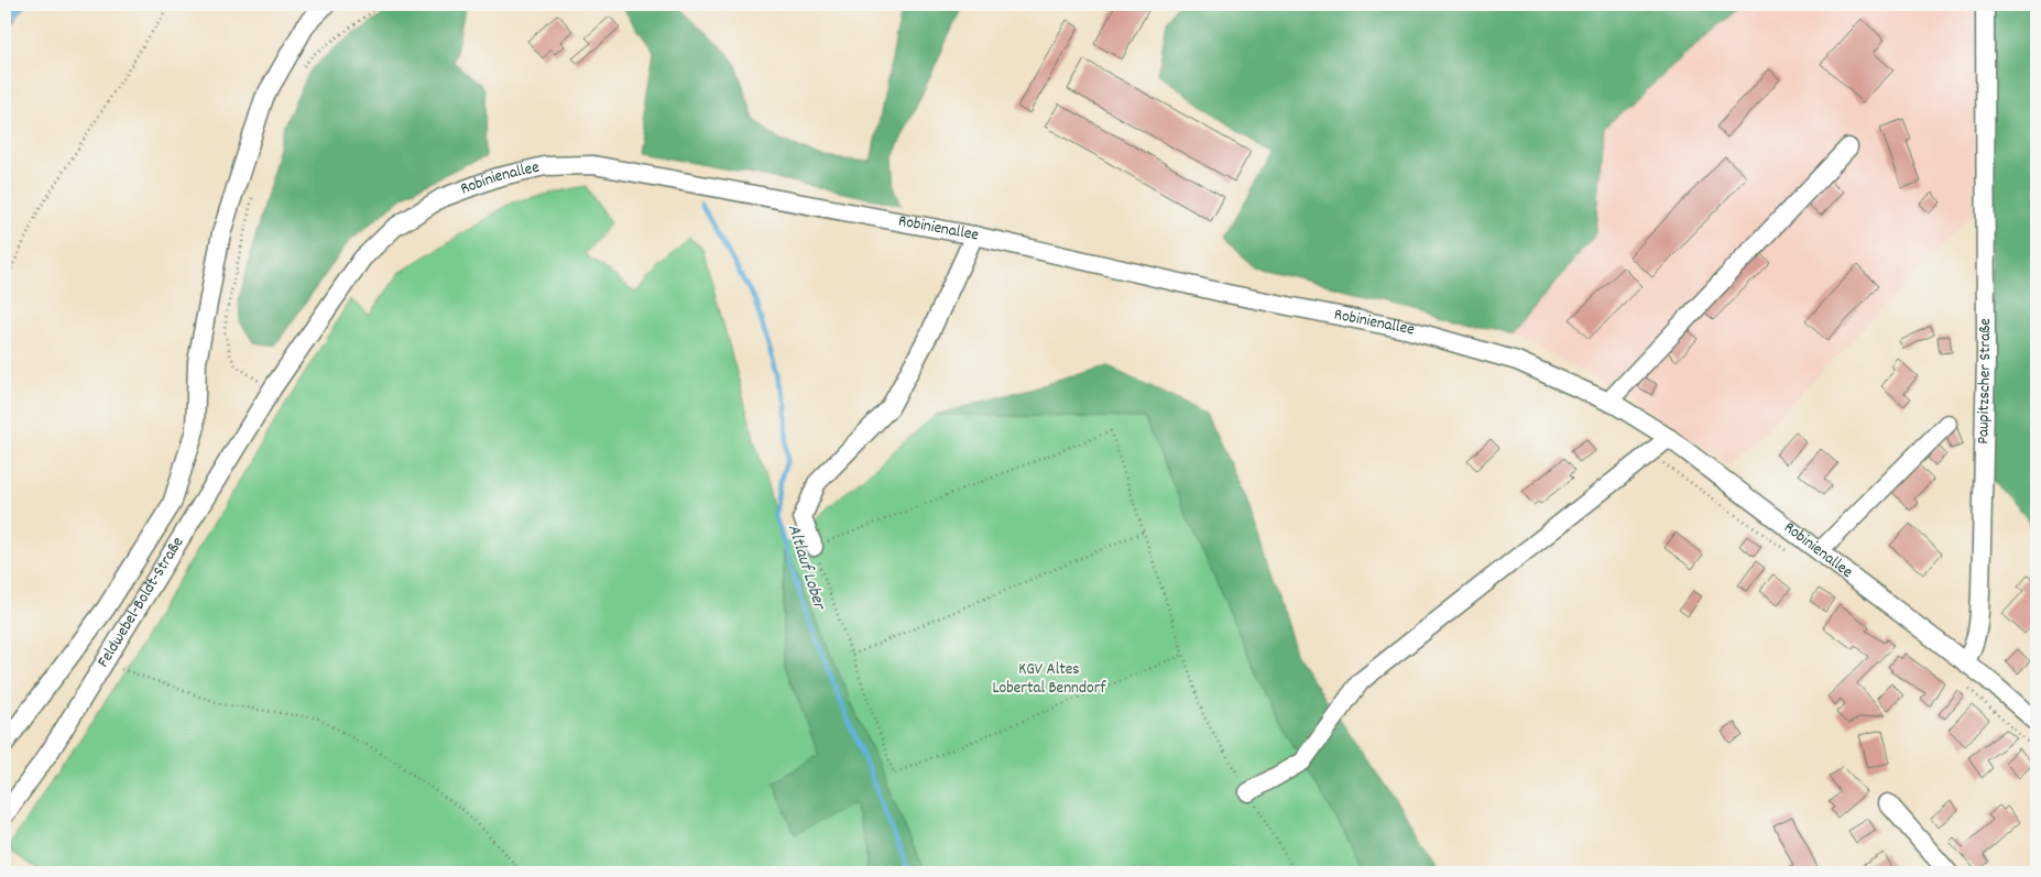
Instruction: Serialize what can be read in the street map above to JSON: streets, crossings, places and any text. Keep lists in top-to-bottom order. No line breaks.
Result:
{"streets":{"street":["Robinienallee","Paupitzscher Straße","Feldwebel-Boldt-Straße"]},"crossings":[["Robinienallee","Paupitzscher Straße"],["Robinienallee","Feldwebel-Boldt-Straße"]],"water":["Altlauf Lober"],"parks":["KGV Altes Lobertal Benndorf"]}
